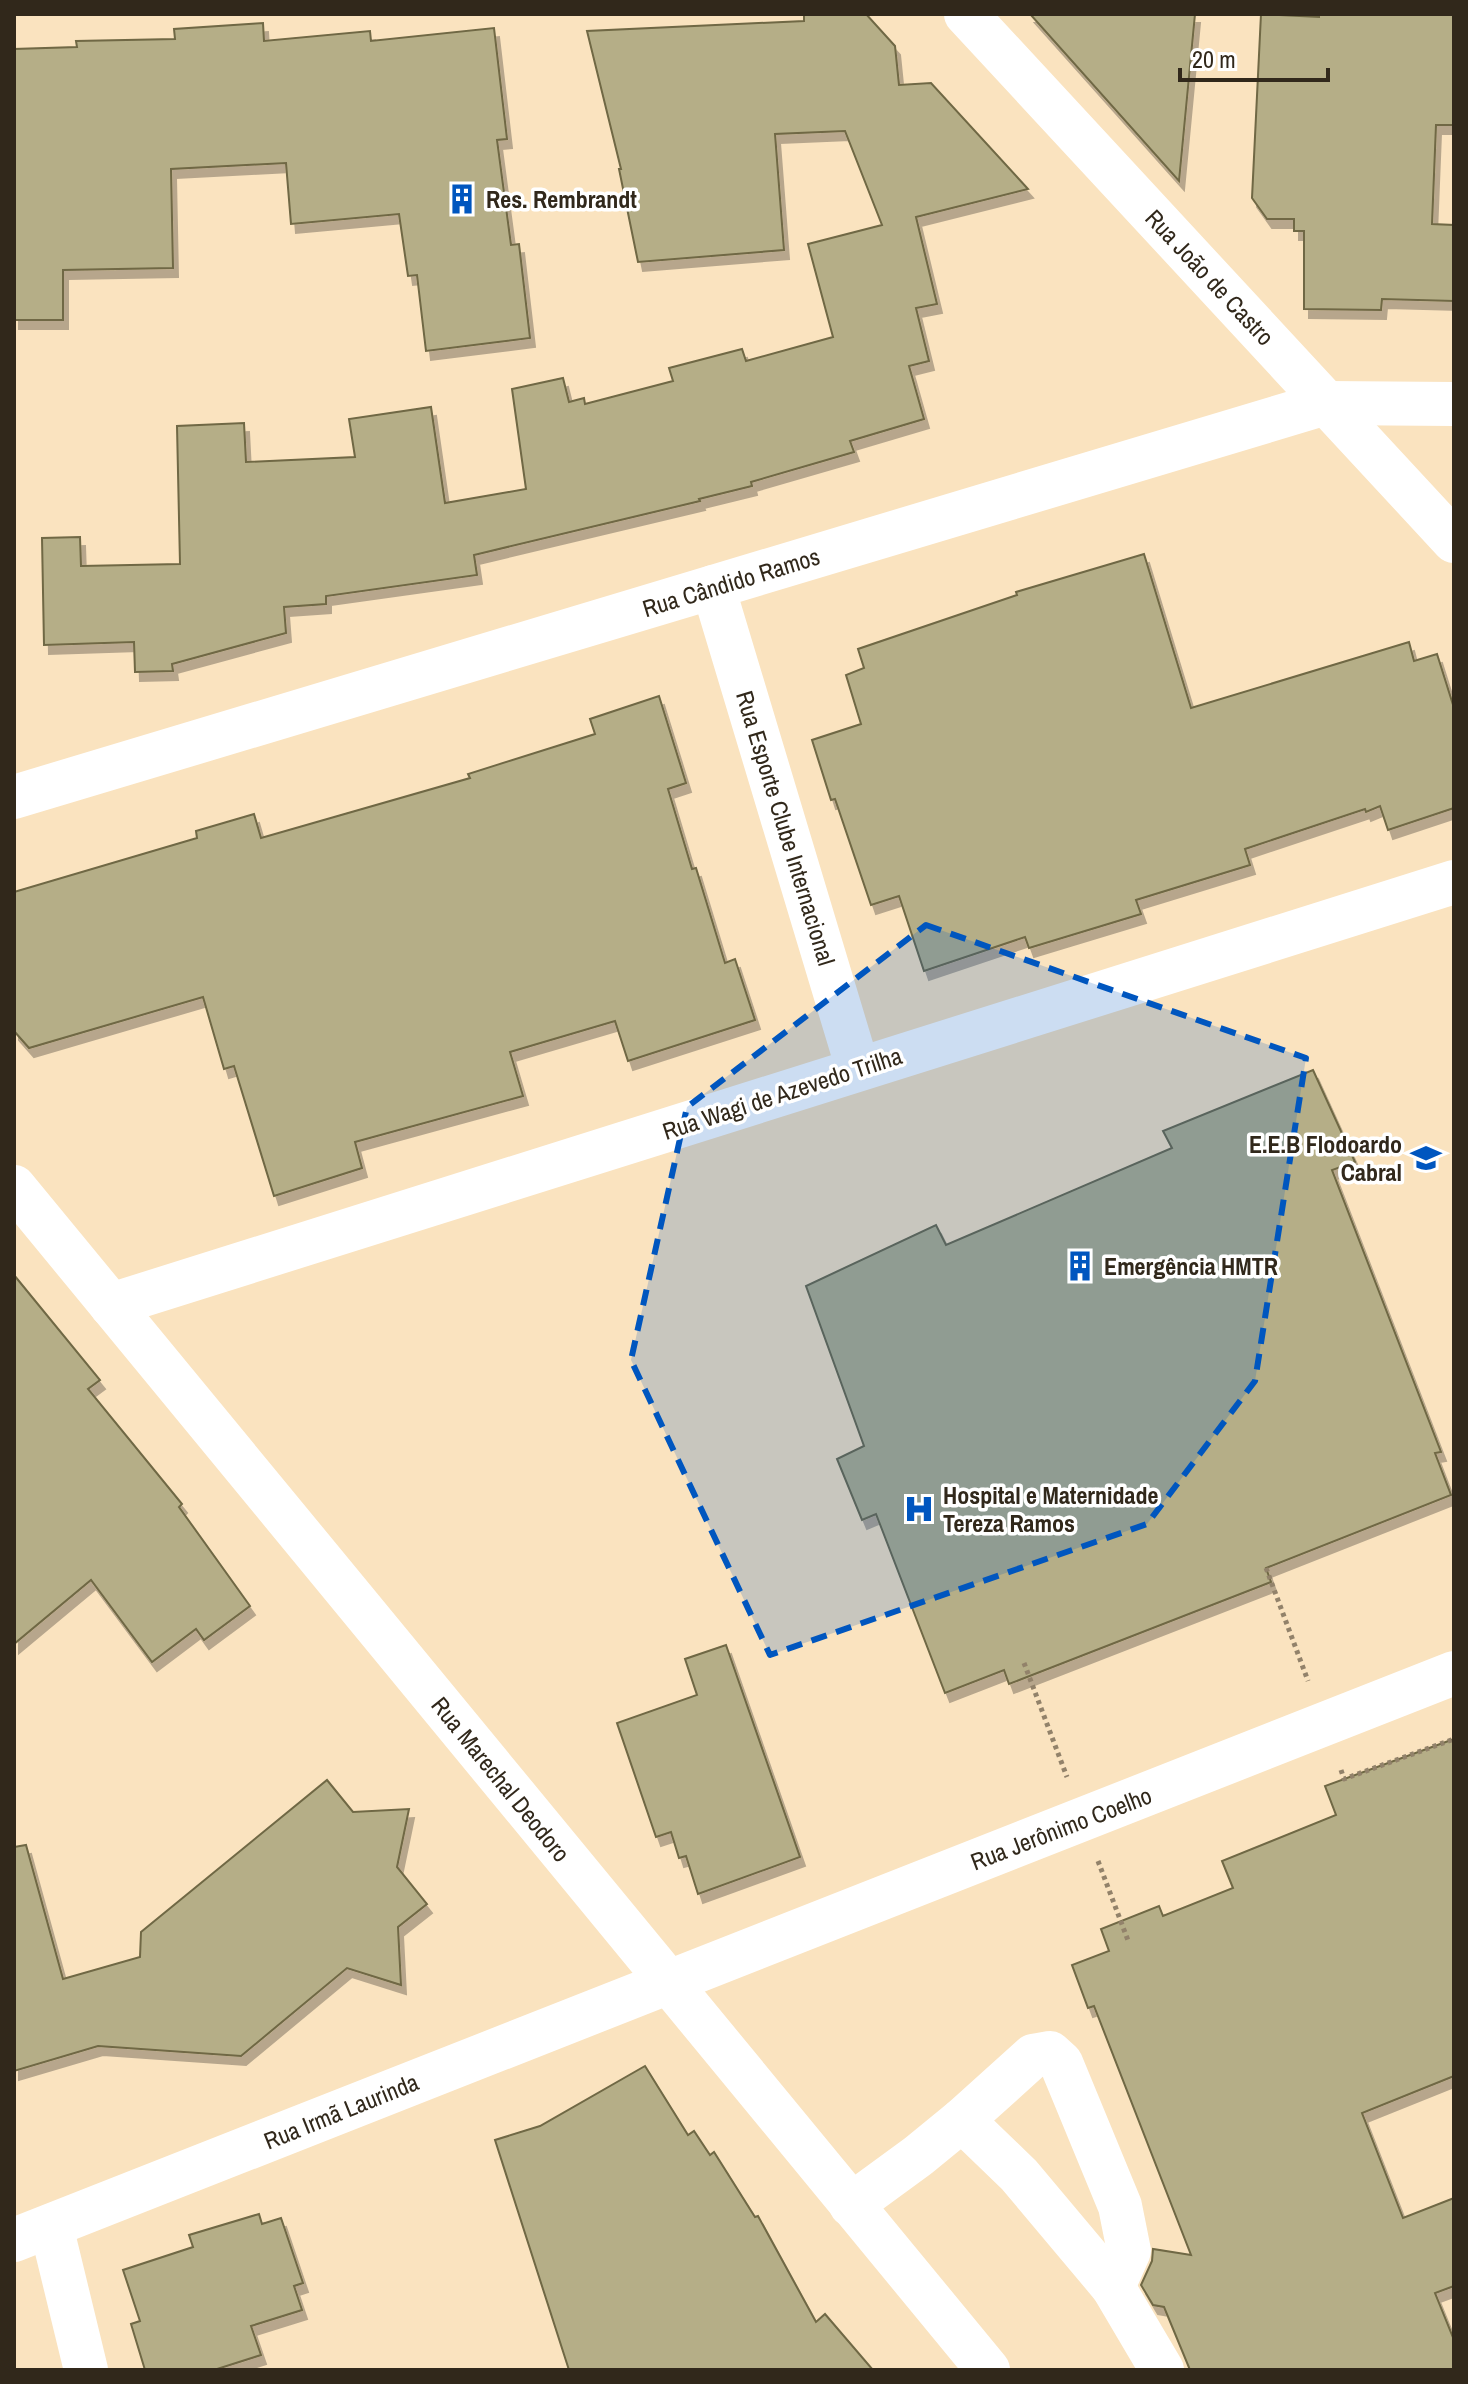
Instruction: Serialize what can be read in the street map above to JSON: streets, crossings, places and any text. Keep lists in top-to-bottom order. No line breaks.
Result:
{"streets":{"street":["Rua João de Castro","Rua Cândido Ramos","Rua Esporte Clube Internacional","Rua Wagi de Azevedo Trilha","Rua Marechal Deodoro","Rua Jerônimo Coelho","Rua Irmã Laurinda"]},"crossings":[["Rua João de Castro","Rua Cândido Ramos"],["Rua Cândido Ramos","Rua Esporte Clube Internacional"],["Rua Esporte Clube Internacional","Rua Wagi de Azevedo Trilha"],["Rua Wagi de Azevedo Trilha","Rua Marechal Deodoro"],["Rua Marechal Deodoro","Rua Jerônimo Coelho"],["Rua Marechal Deodoro","Rua Irmã Laurinda"],["Rua Jerônimo Coelho","Rua Irmã Laurinda"]],"places":{"building":["Res. Rembrandt","Emergência HMTR"],"school or university":["E.E.B Flodoardo Cabral"],"hospital":["Hospital e Maternidade Tereza Ramos"]},"scale_bar":"20 m"}
